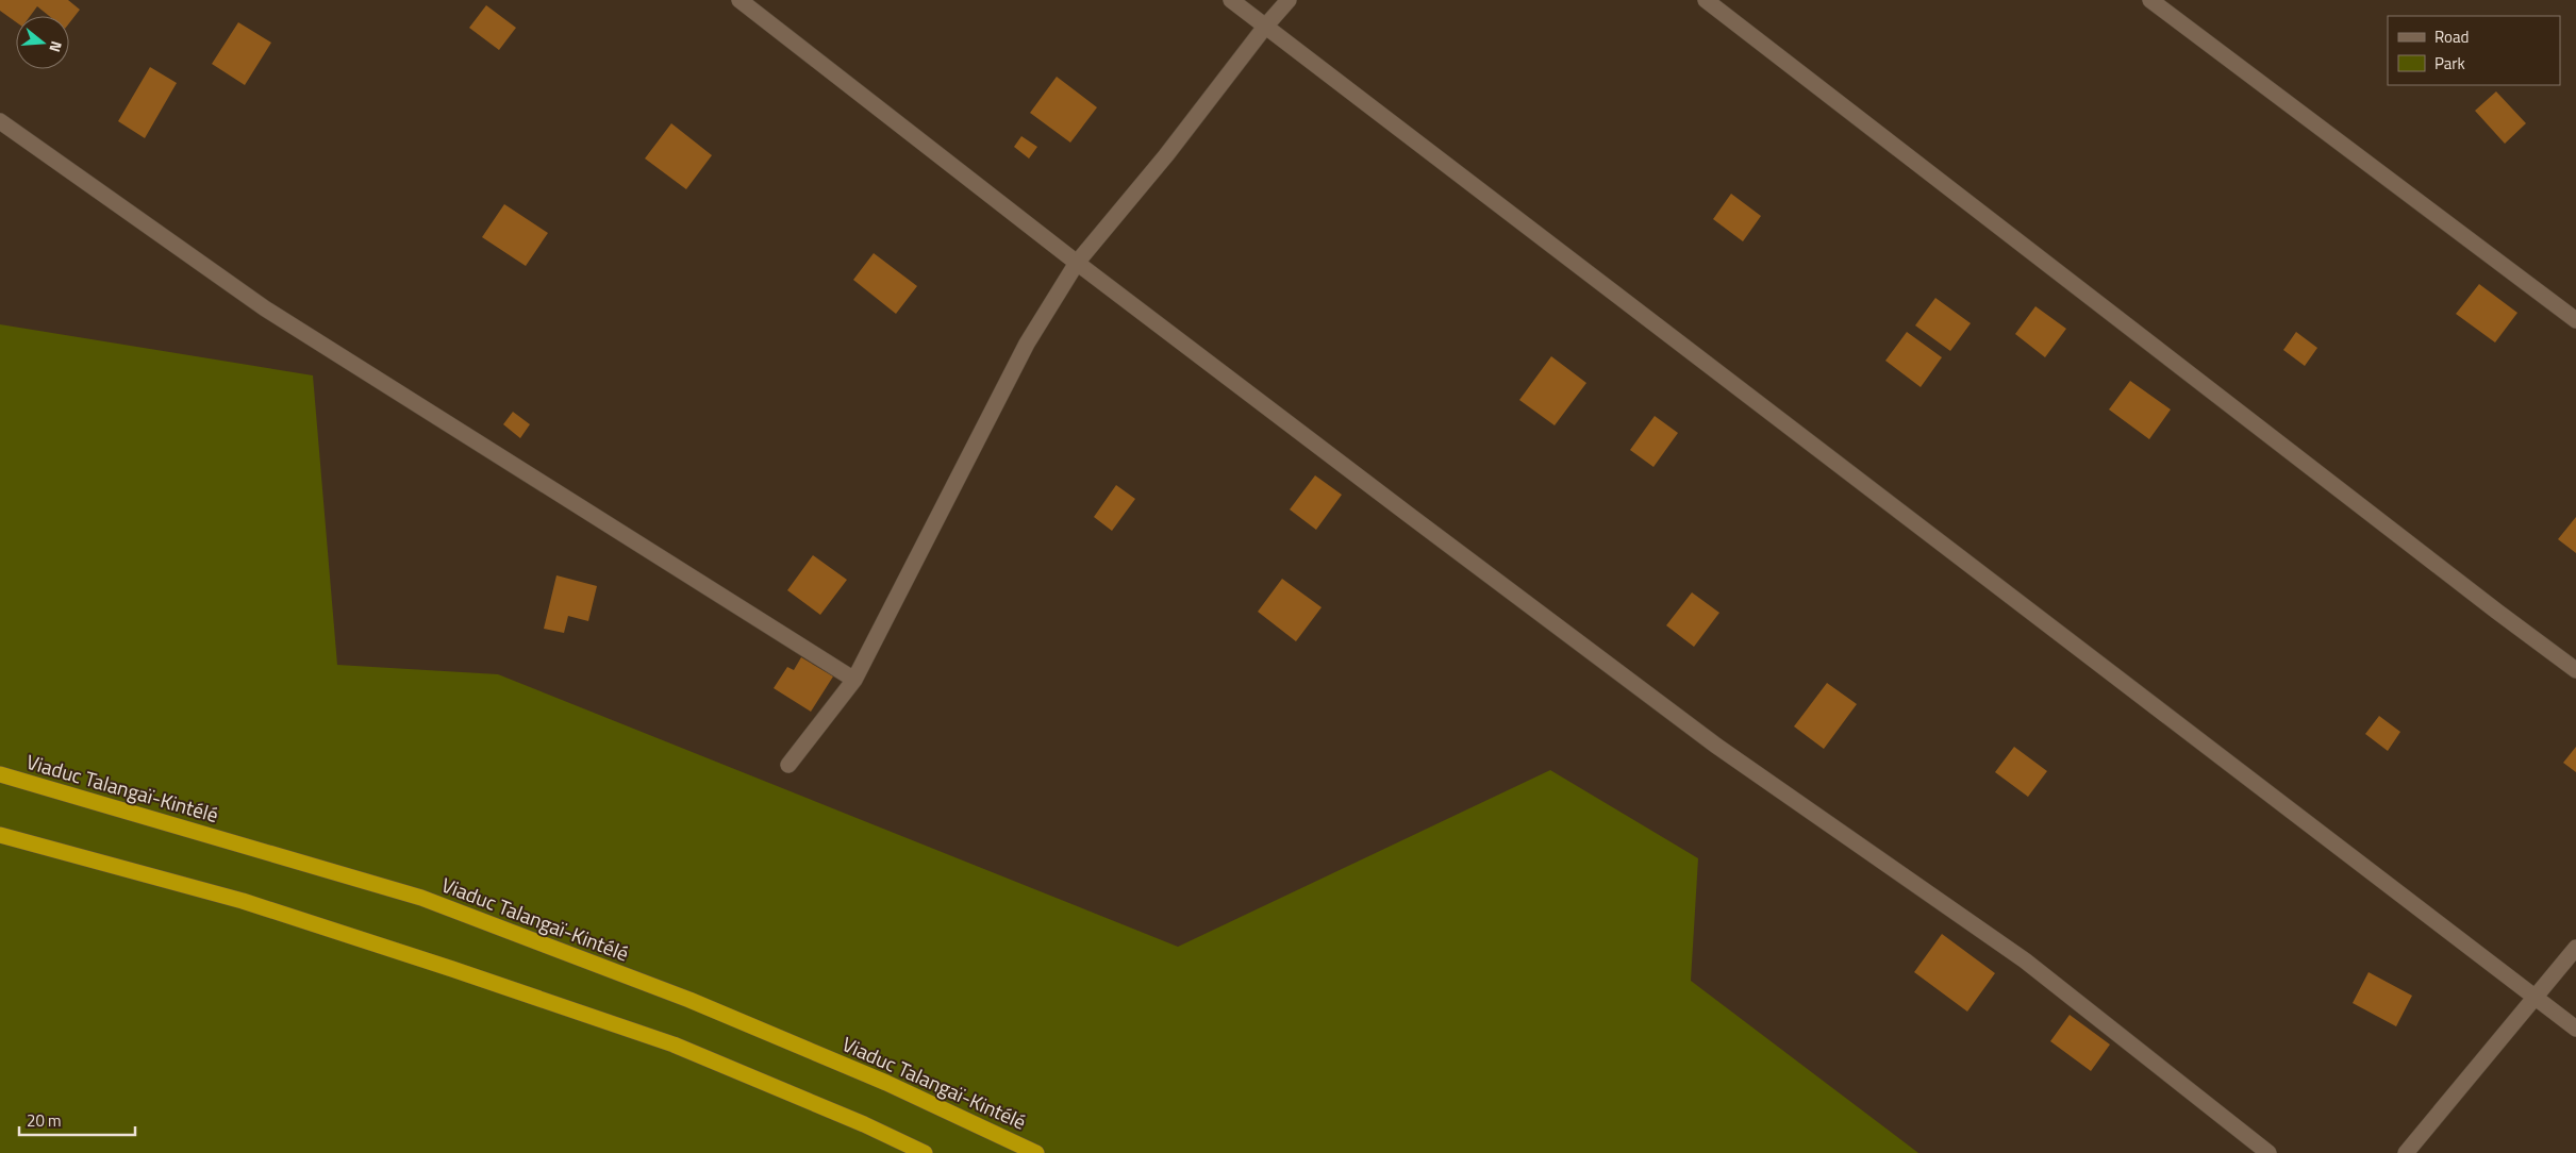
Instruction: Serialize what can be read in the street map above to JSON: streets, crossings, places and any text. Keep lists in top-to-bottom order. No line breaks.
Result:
{"streets":{"highway":["Viaduc Talangaï-Kintélé"]},"legend":["Road","Park"],"scale_bar":"20 m","north":"right"}
